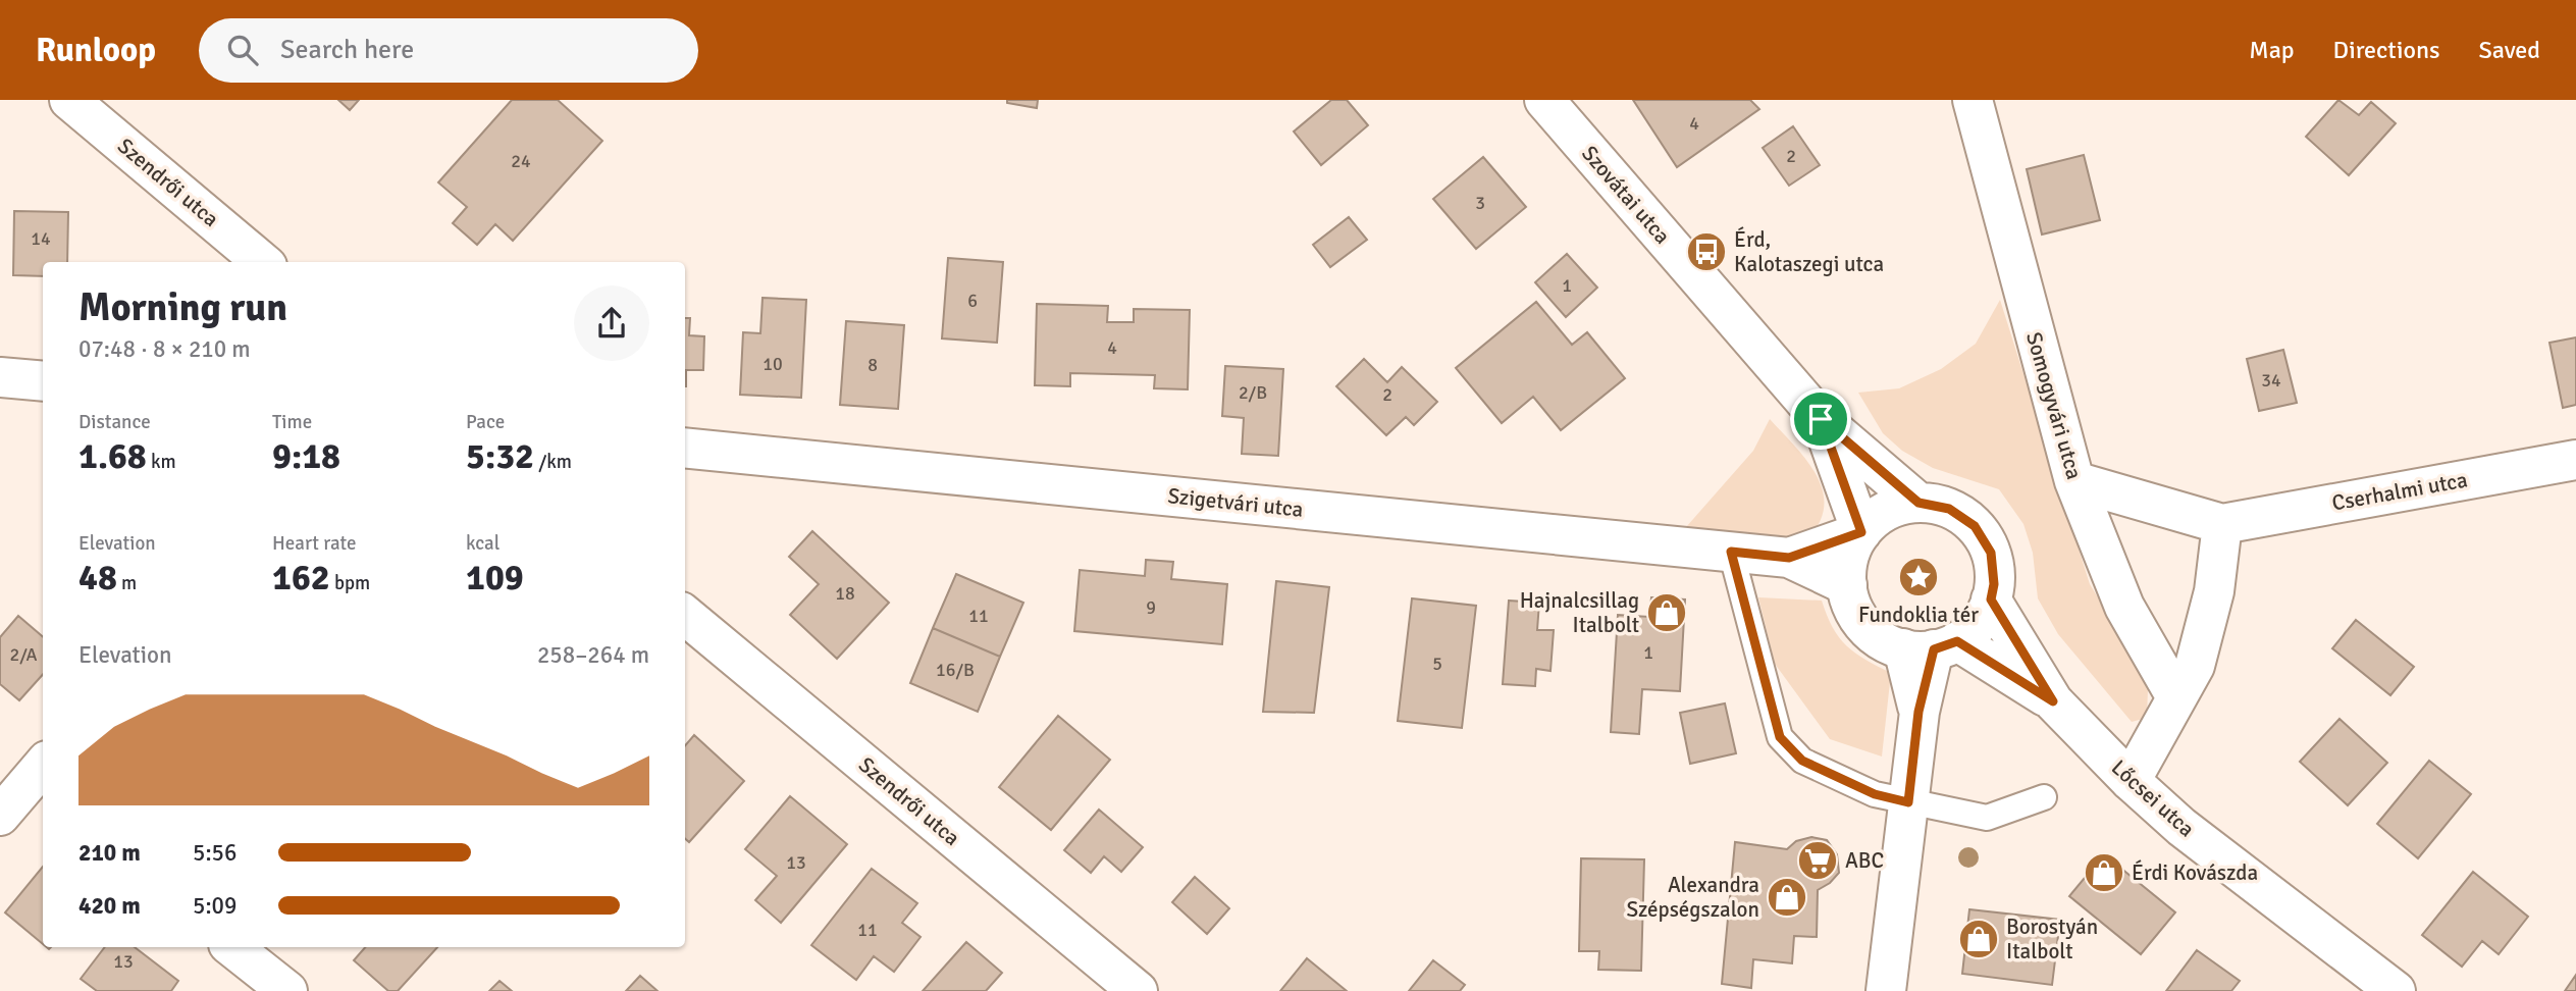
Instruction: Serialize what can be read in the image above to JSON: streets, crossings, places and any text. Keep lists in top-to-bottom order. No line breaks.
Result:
{"streets":{"street":["Szendrői utca","Szovátai utca","Somogyvári utca","Cserhalmi utca","Szigetvári utca","Lőcsei utca"]},"crossings":[["Somogyvári utca","Cserhalmi utca"],["Szigetvári utca","Lőcsei utca"]],"places":{"bus stop":["Érd, Kalotaszegi utca"],"place":["Fundoklia tér"],"shop":["Hajnalcsillag Italbolt","Érdi Kovászda","Alexandra Szépségszalon","Borostyán Italbolt"],"supermarket":["ABC"]},"house_numbers":["4","2","24","3","14","1","6","4","10","8","34","2/B","2","18","9","11","1","2/A","5","16/B","13","11","13"],"page":{"header":"Runloop","search":"Search here","nav":["Map","Directions","Saved"],"heading":["Morning run","07:48 · 8 × 210 m"],"stats":[["Distance","1.68 km"],["Time","9:18"],["Pace","5:32 /km"],["Elevation","48 m"],["Heart rate","162 bpm"],["kcal","109"]],"chart":["Elevation","258–264 m"],"list":[{"name":"210 m","note":"5:56"},{"name":"420 m","note":"5:09"}]}}
